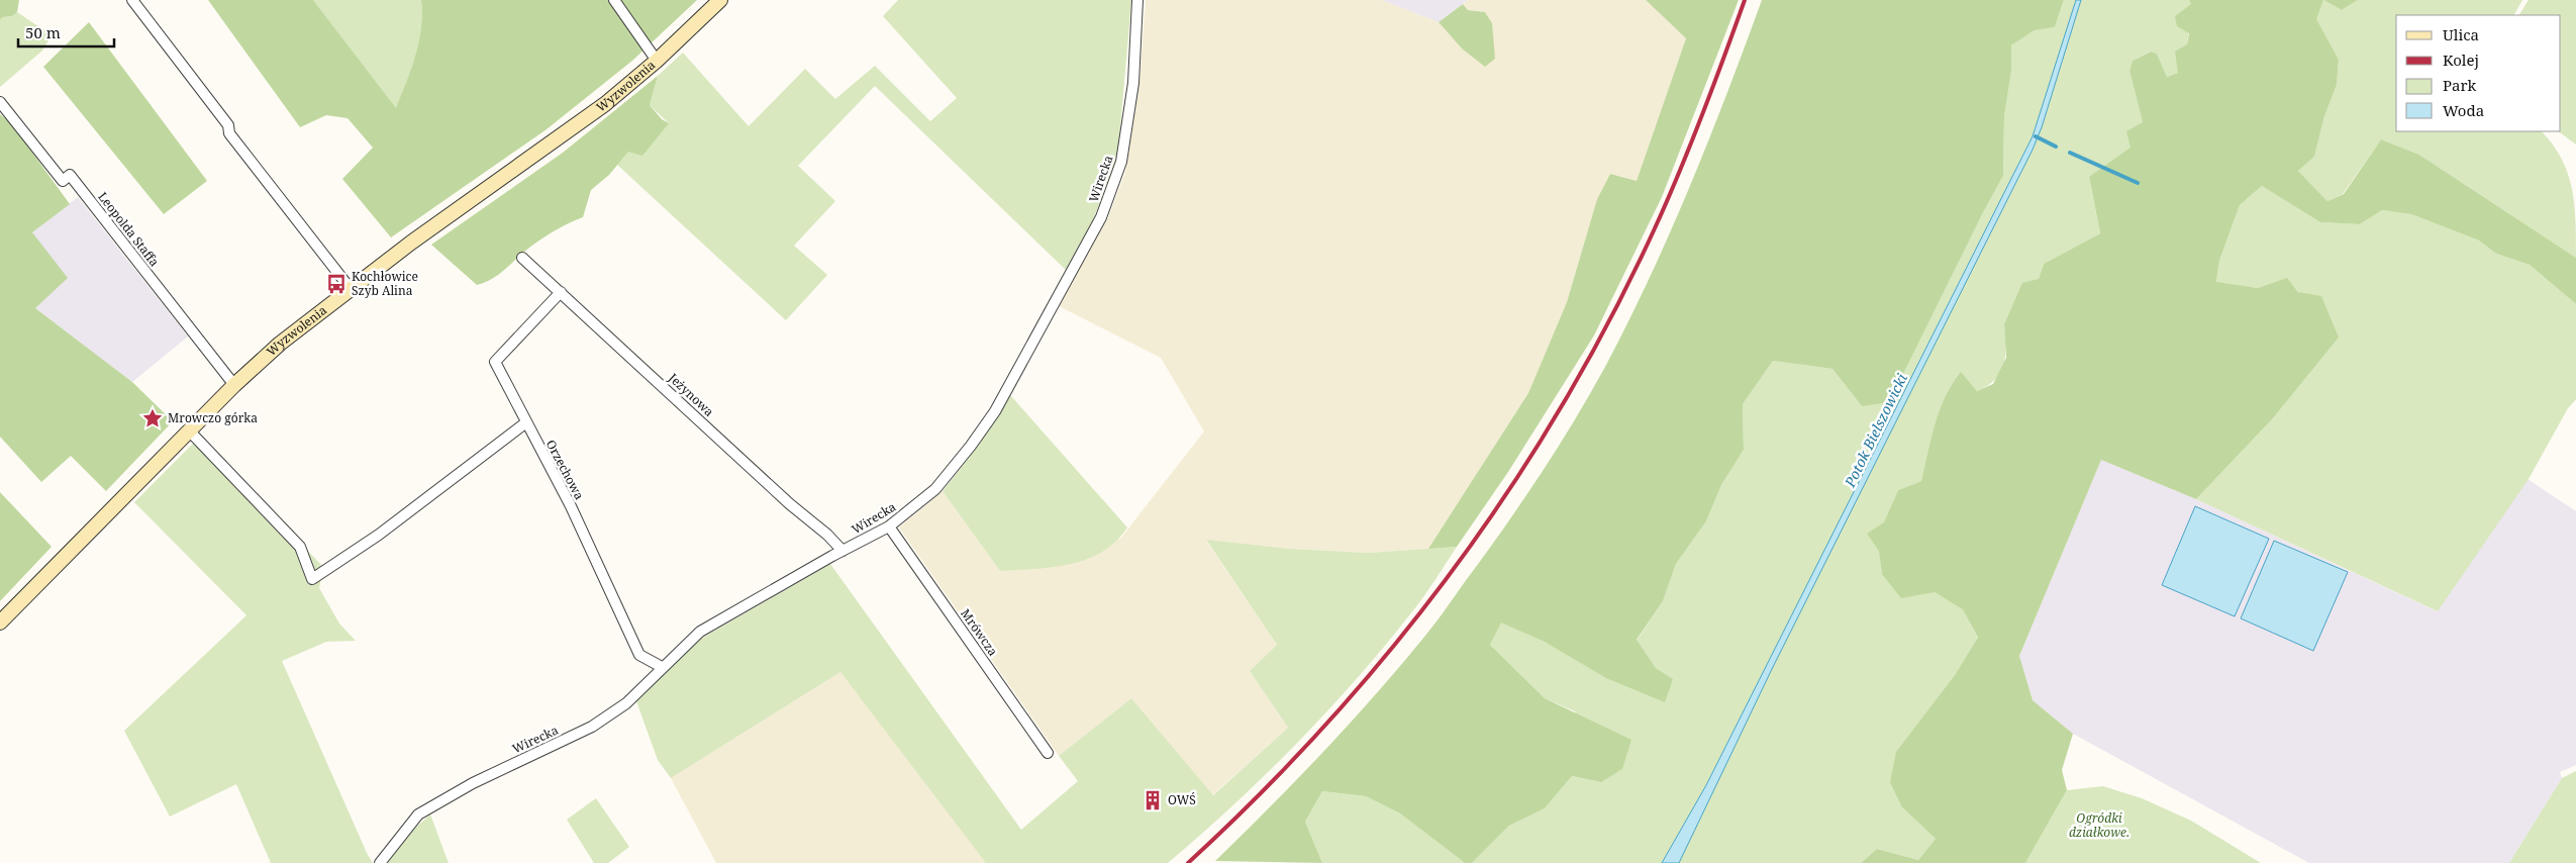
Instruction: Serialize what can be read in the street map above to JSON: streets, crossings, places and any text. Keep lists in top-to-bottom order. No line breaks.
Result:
{"streets":{"street":["Wyzwolenia","Wirecka","Leopolda Staffa","Jeżynowa","Orzechowa","Mrówcza"]},"crossings":[["Wyzwolenia","Leopolda Staffa"],["Wirecka","Jeżynowa"],["Wirecka","Orzechowa"],["Wirecka","Mrówcza"],["Jeżynowa","Orzechowa"]],"water":["Potok Bielszowicki"],"parks":["Ogródki działkowe."],"places":{"bus stop":["Kochłowice Szyb Alina"],"place":["Mrowczo górka"],"building":["OWŚ"]},"legend":["Ulica","Kolej","Park","Woda"],"scale_bar":"50 m"}
